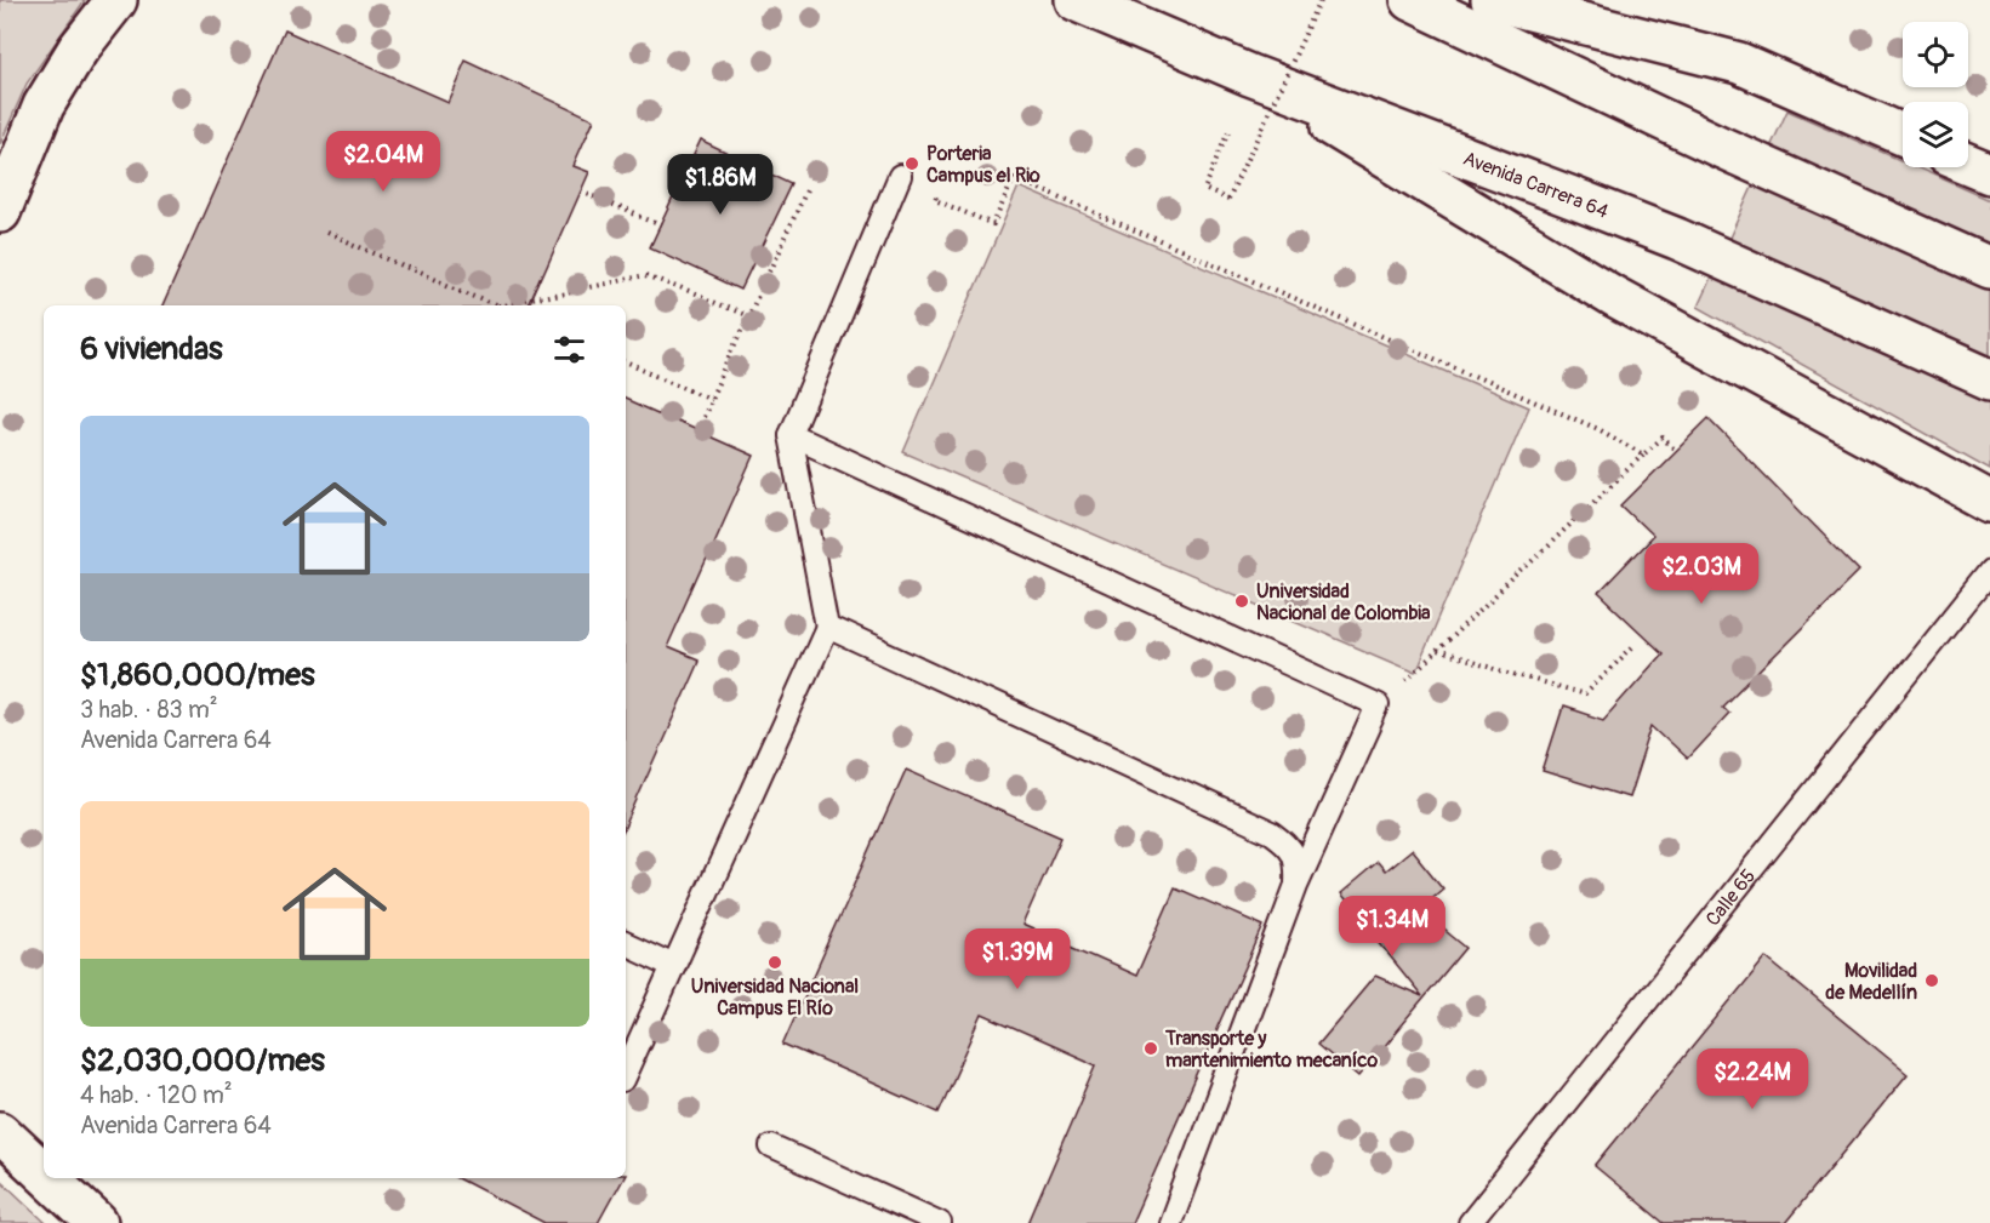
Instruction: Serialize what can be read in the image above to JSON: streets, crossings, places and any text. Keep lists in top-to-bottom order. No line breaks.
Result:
{"streets":{"main road":["Avenida Carrera 64"],"lane":["Calle 65"]},"places":["Porteria Campus el Rio","Universidad Nacional de Colombia","Universidad Nacional Campus El Río","Movilidad de Medellín","Transporte y mantenimiento mecaníco"],"page":{"price":["$2.04M","$1.86M","$2.03M","$1.34M","$1.39M","$2.24M"],"heading":"6 viviendas","list":[{"name":"$1,860,000/mes","note":"3 hab. · 83 m² · Avenida Carrera 64"},{"name":"$2,030,000/mes","note":"4 hab. · 120 m² · Avenida Carrera 64"}]}}
